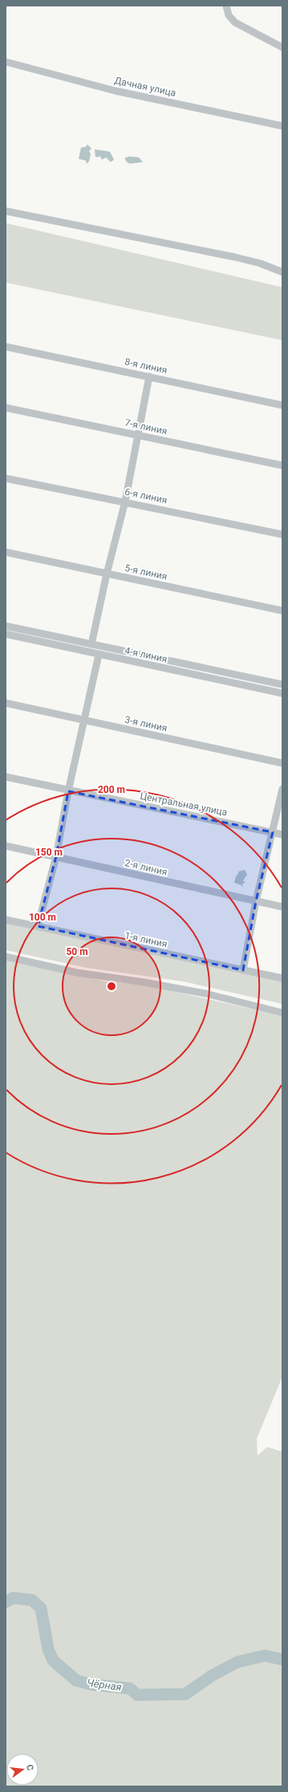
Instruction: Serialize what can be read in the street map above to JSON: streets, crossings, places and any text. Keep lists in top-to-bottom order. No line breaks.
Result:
{"streets":{"street":["Дачная улица","8-я линия","7-я линия","6-я линия","5-я линия","4-я линия","3-я линия","Центральная улица","2-я линия","1-я линия"]},"water":["Чёрная"],"north":"right","rings":["200 m","150 m","100 m","50 m"]}
